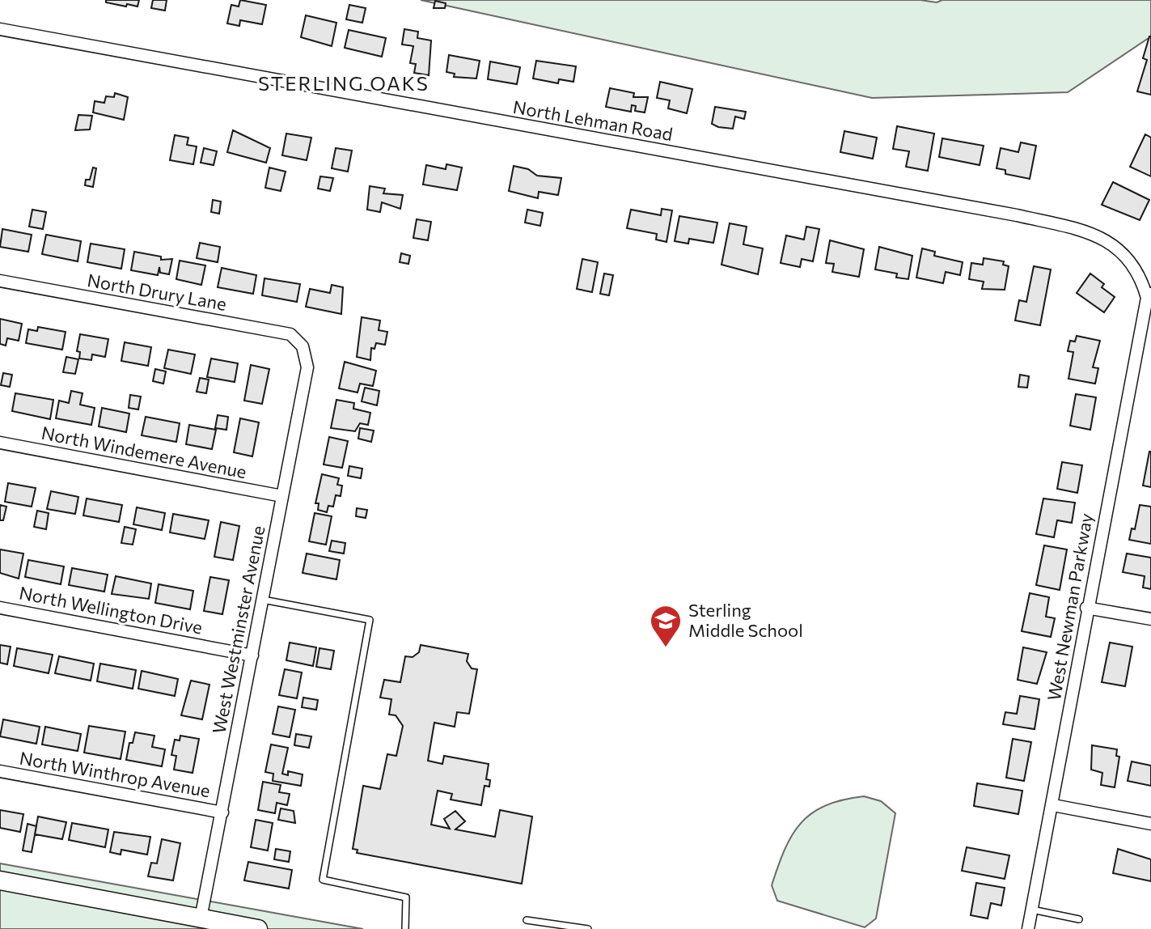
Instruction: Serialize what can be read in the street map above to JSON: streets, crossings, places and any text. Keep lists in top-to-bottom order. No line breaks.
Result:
{"streets":{"street":["North Lehman Road","North Drury Lane","North Windemere Avenue","West Newman Parkway","North Wellington Drive","West Westminster Avenue","North Winthrop Avenue"]},"crossings":[["North Lehman Road","West Newman Parkway"],["North Drury Lane","West Westminster Avenue"],["North Windemere Avenue","West Westminster Avenue"],["North Wellington Drive","West Westminster Avenue"],["West Westminster Avenue","North Winthrop Avenue"]],"districts":["STERLING OAKS"],"places":{"school or university":["Sterling Middle School"]}}
